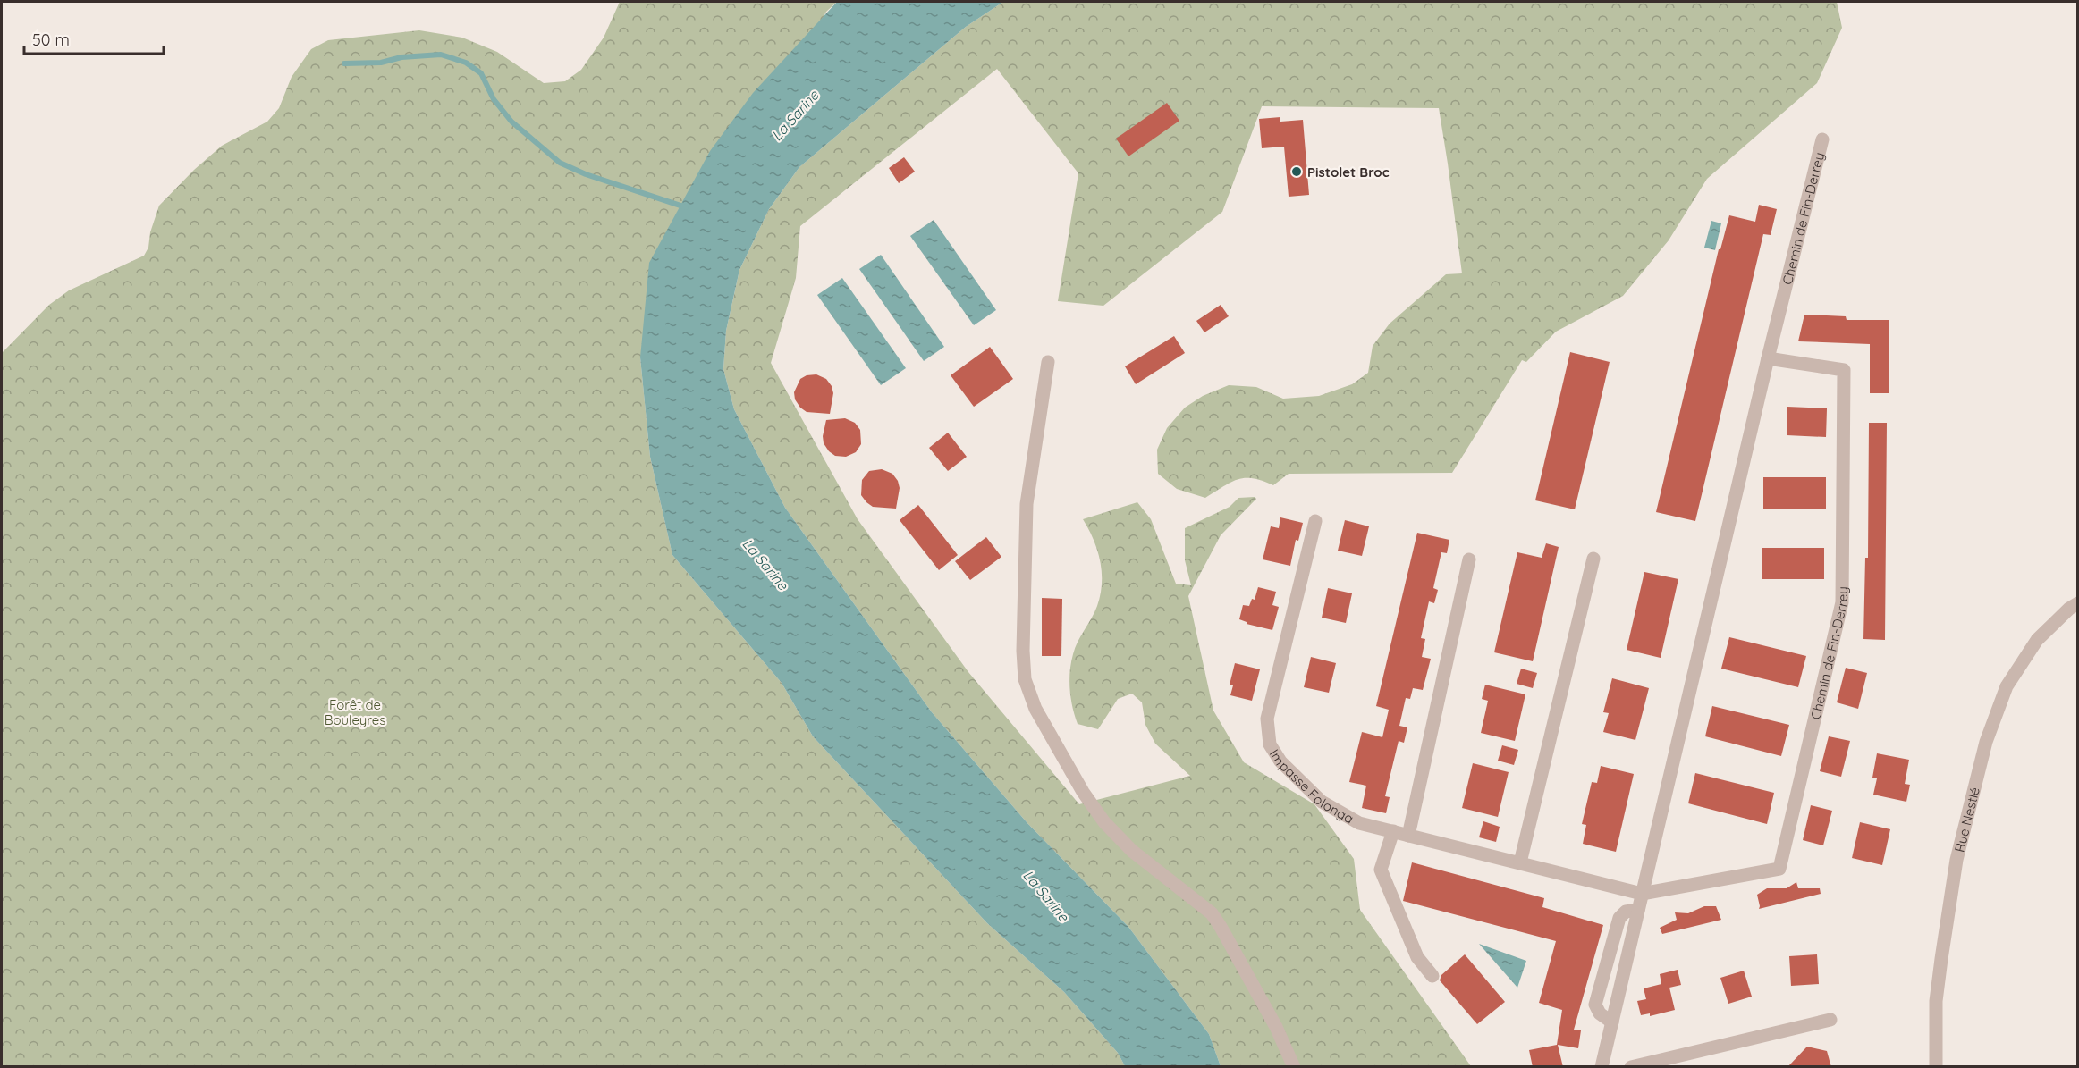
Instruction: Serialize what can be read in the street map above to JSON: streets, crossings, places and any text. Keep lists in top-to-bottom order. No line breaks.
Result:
{"streets":{"street":["Chemin de Fin-Derrey","Impasse Folonga","Rue Nestlé"]},"crossings":[["Chemin de Fin-Derrey","Impasse Folonga"]],"water":["La Sarine"],"parks":["Forêt de Bouleyres"],"places":["Pistolet Broc"],"scale_bar":"50 m"}
